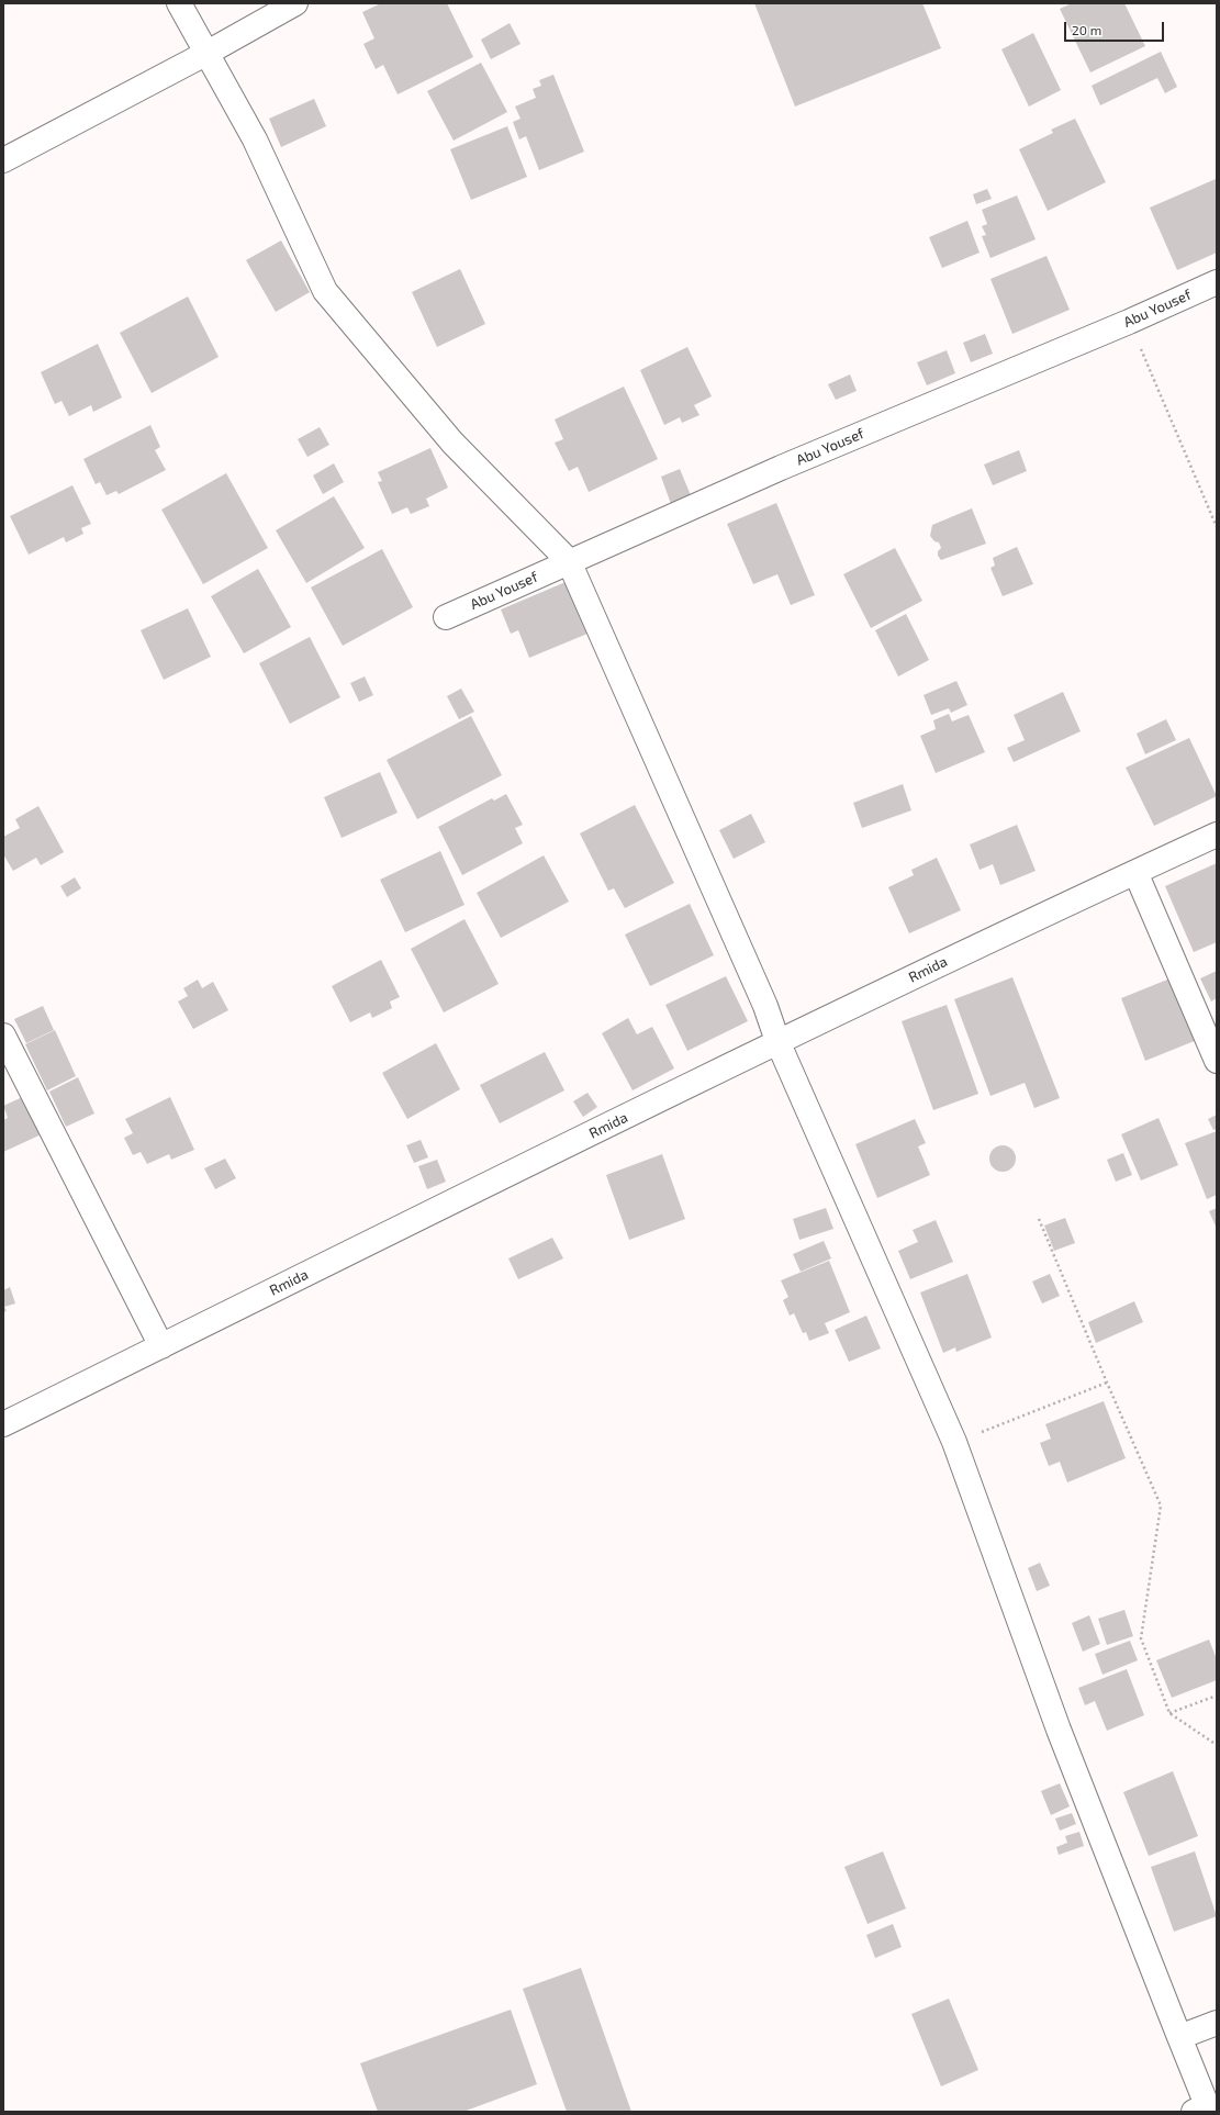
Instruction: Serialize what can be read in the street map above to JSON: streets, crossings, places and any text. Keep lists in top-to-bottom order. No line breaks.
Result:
{"streets":{"street":["Abu Yousef","Rmida"]},"scale_bar":"20 m"}
